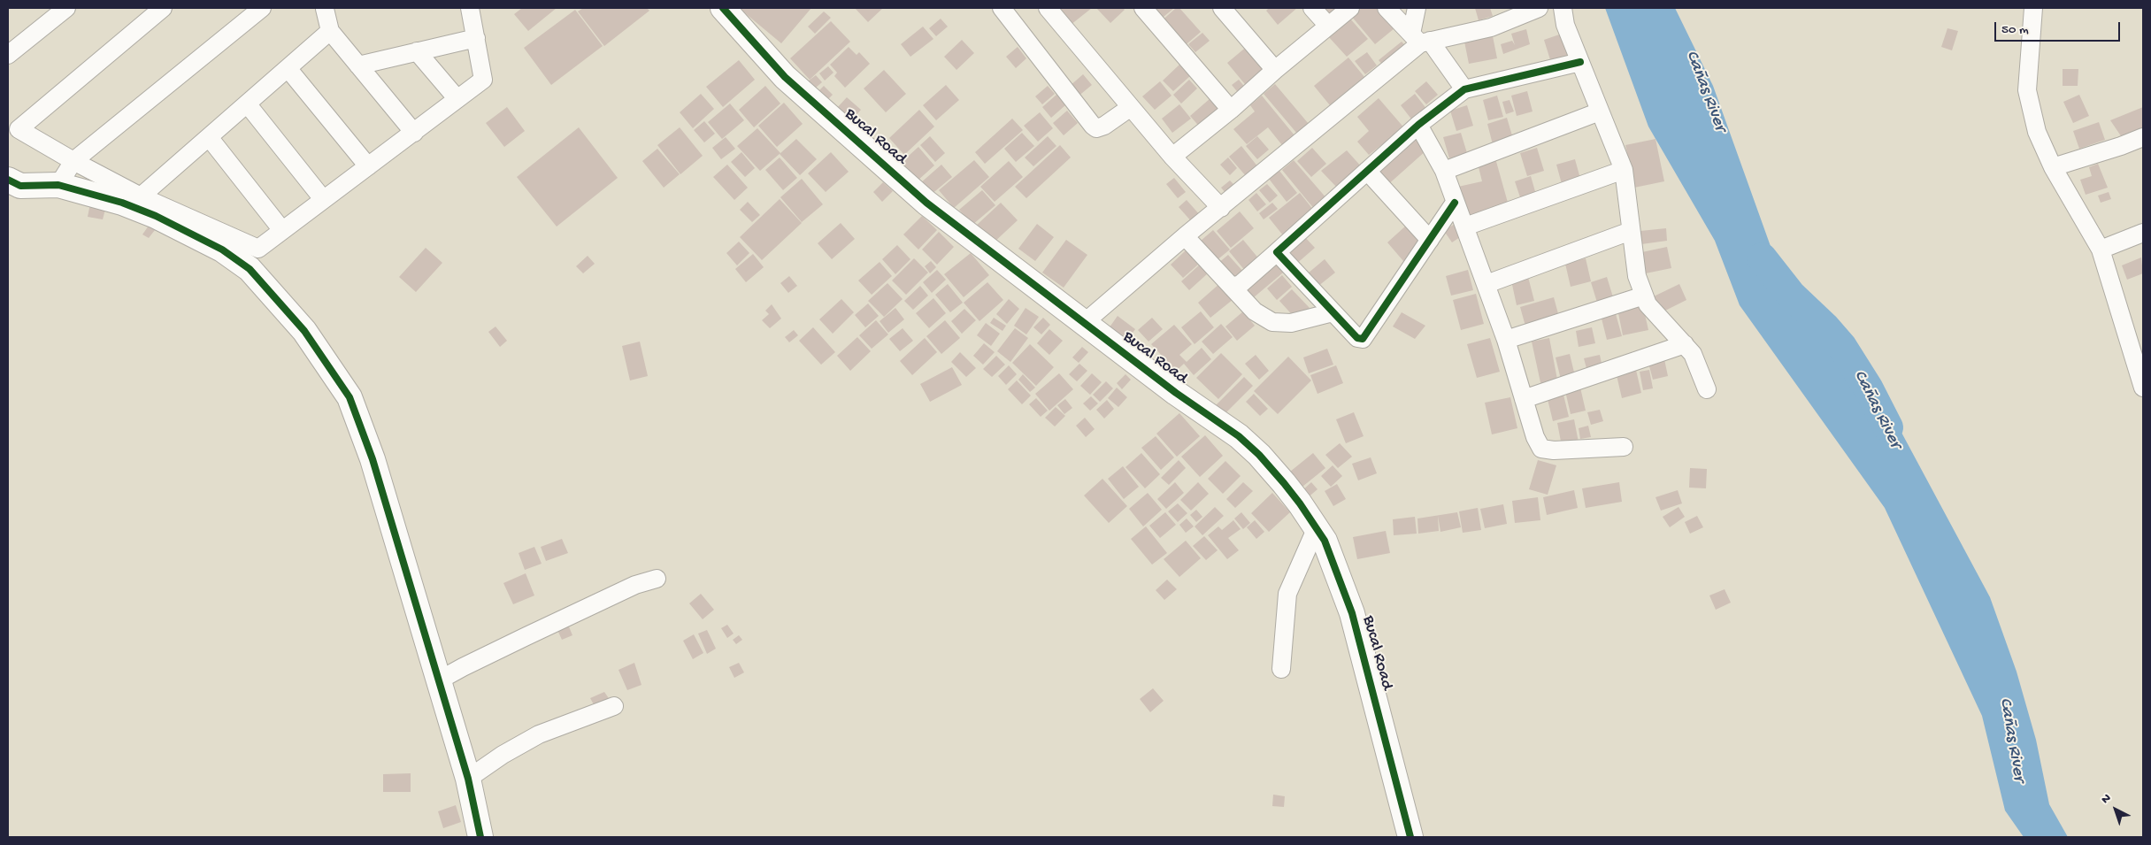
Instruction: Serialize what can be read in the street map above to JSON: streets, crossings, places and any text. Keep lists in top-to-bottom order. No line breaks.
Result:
{"streets":{"street":["Bucal Road"]},"water":["Cañas River"],"scale_bar":"50 m","north":"top left"}
